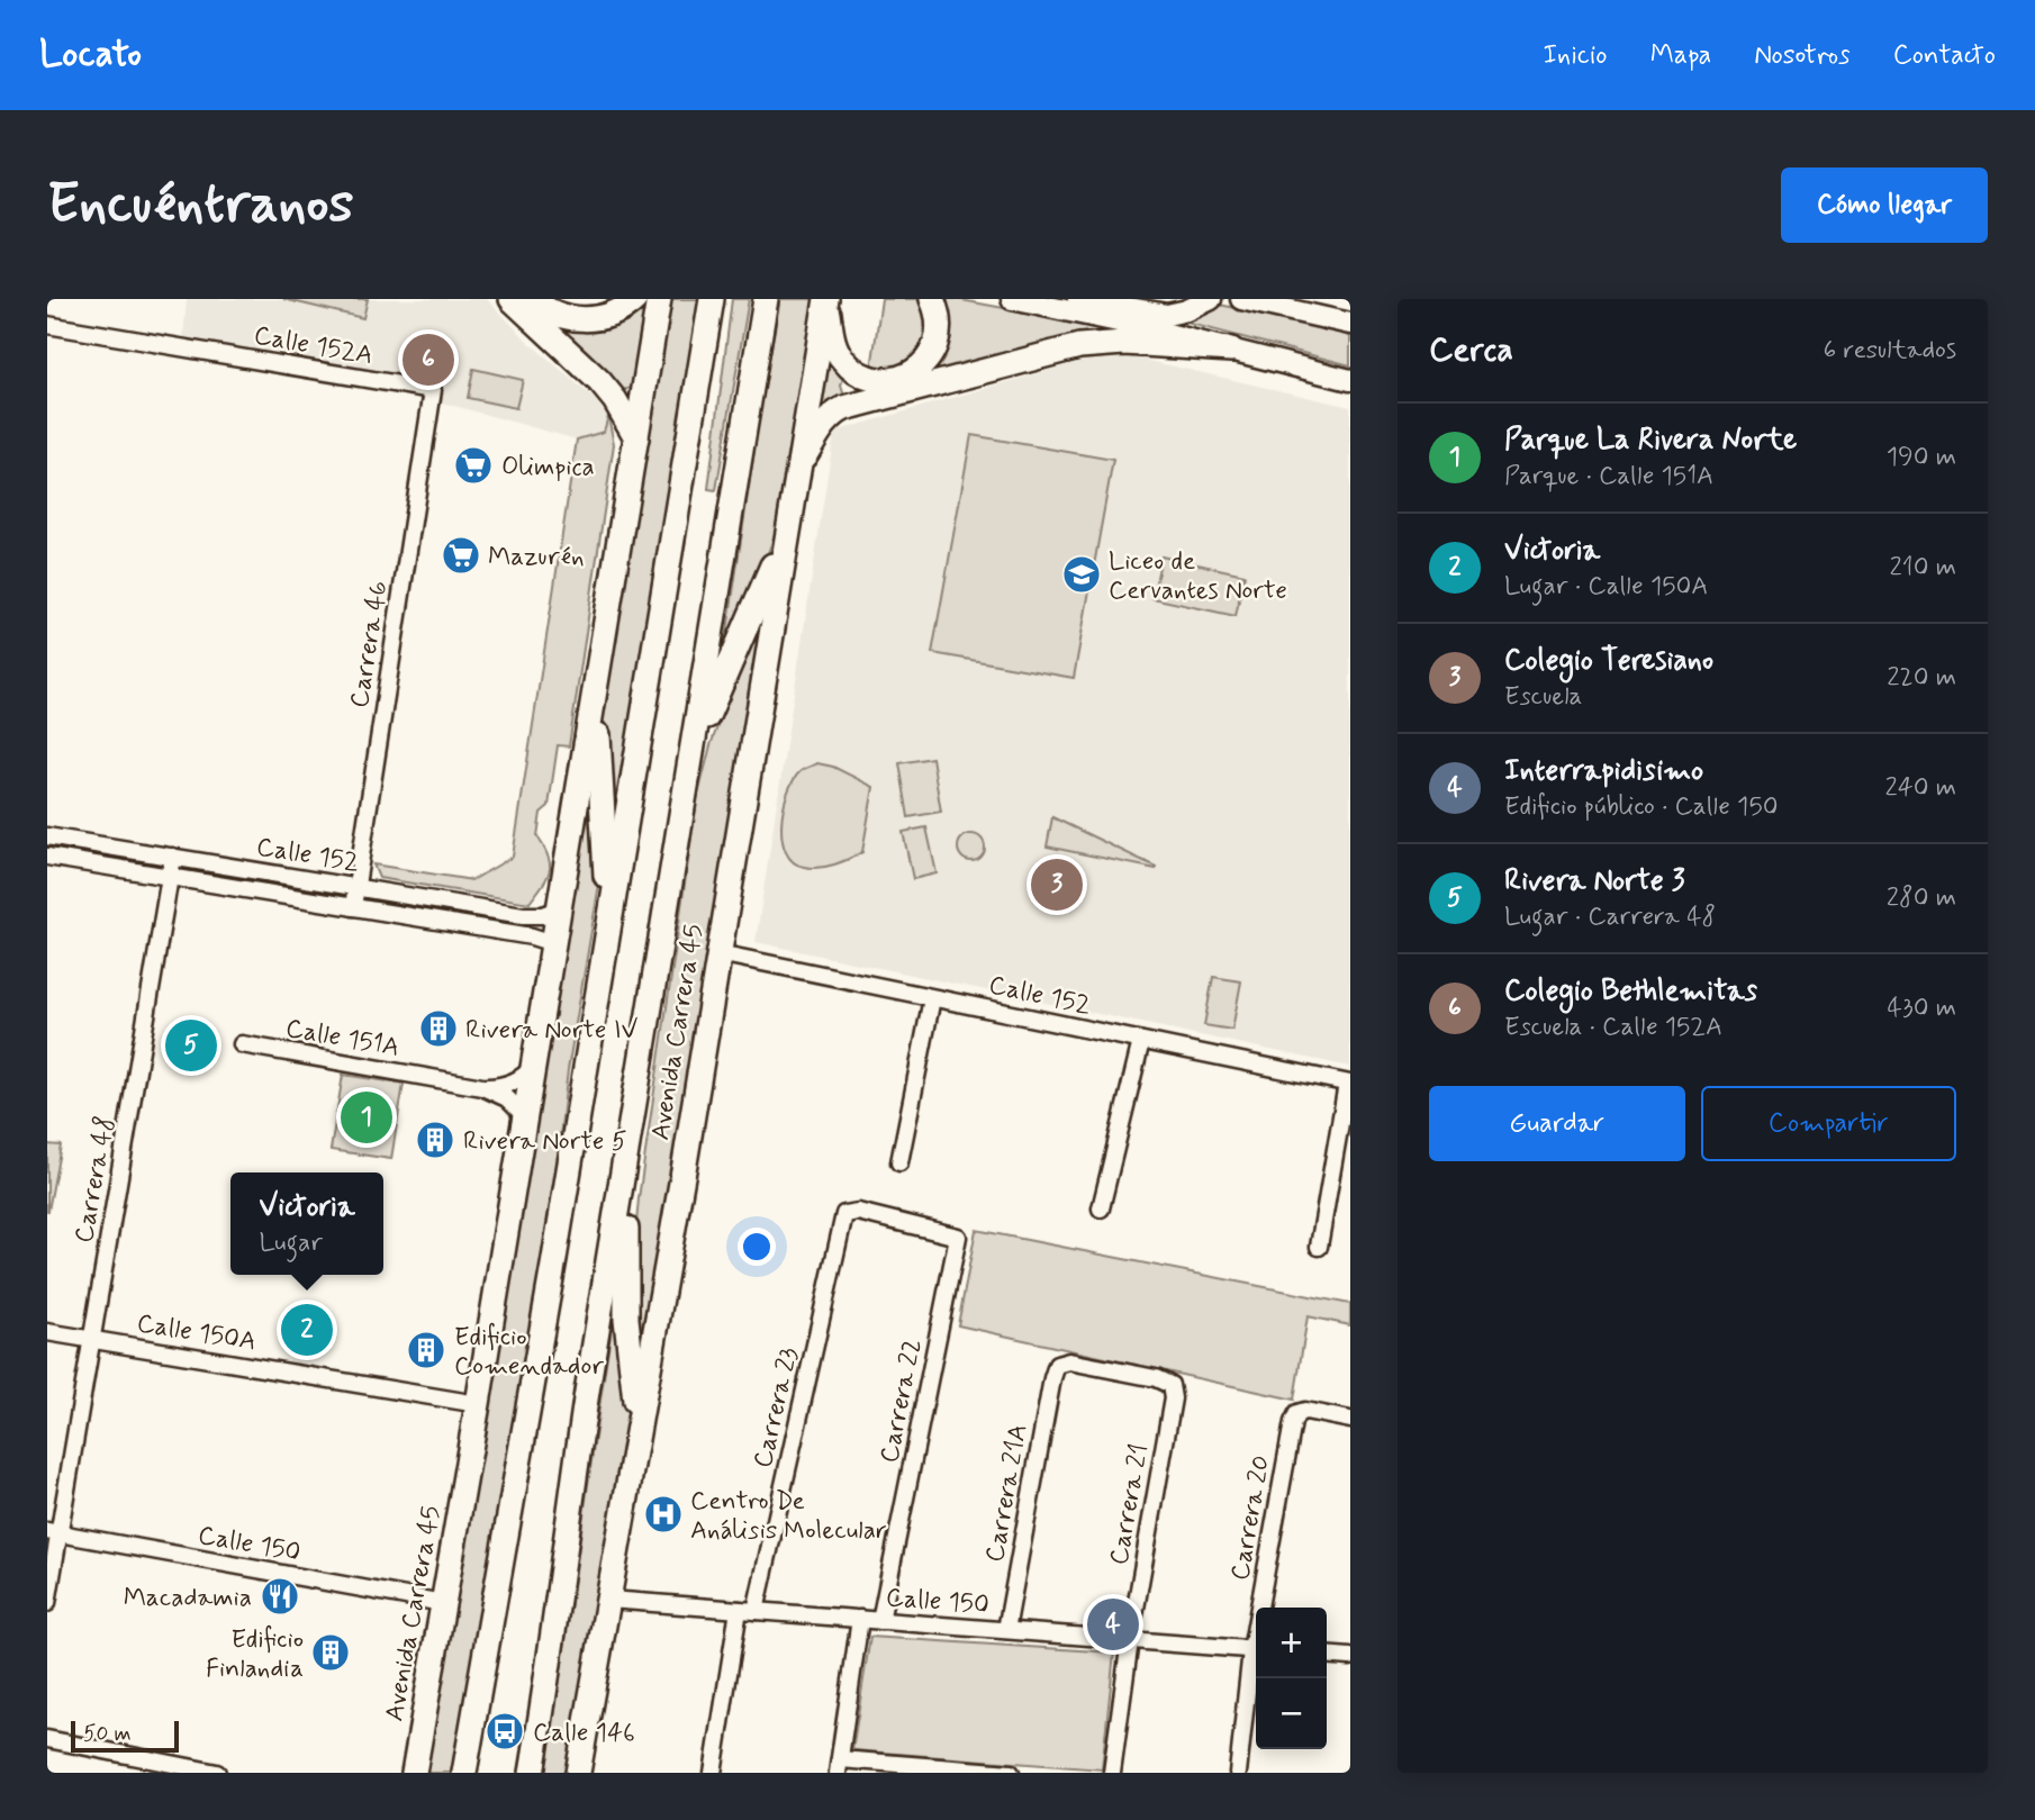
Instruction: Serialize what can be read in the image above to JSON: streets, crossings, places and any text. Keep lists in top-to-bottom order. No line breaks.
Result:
{"streets":{"highway":["Avenida Carrera 45"],"street":["Calle 152A","Carrera 46","Calle 152","Calle 151A","Carrera 48","Calle 150A","Carrera 22","Carrera 23","Carrera 21A","Carrera 21","Carrera 20","Calle 150"]},"crossings":[["Calle 152A","Carrera 46"],["Carrera 46","Calle 152"],["Calle 152","Avenida Carrera 45"],["Calle 152","Carrera 48"],["Avenida Carrera 45","Calle 151A"],["Avenida Carrera 45","Calle 150A"],["Avenida Carrera 45","Calle 150"],["Carrera 48","Calle 150A"],["Carrera 48","Calle 150"],["Carrera 22","Carrera 23"],["Carrera 22","Calle 150"],["Carrera 23","Calle 150"],["Carrera 21A","Carrera 21"],["Carrera 21A","Calle 150"],["Carrera 21","Calle 150"]],"places":{"supermarket":["Olimpica","Mazurén"],"school or university":["Liceo de Cervantes Norte"],"building":["Rivera Norte IV","Rivera Norte 5","Edificio Comendador","Edificio Finlandia"],"hospital":["Centro De Análisis Molecular"],"restaurant":["Macadamia"],"bus stop":["Calle 146"]},"scale_bar":"50 m","page":{"header":"Locato","nav":["Inicio","Mapa","Nosotros","Contacto"],"buttons":["Cómo llegar",["Guardar","Compartir"]],"title":"Encuéntranos","heading":["Cerca","6 resultados"],"pins":["6","3","5","1","2","4"],"list":[{"mark":"1","name":"Parque La Rivera Norte","note":"Parque · Calle 151A","value":"190 m"},{"mark":"2","name":"Victoria","note":"Lugar · Calle 150A","value":"210 m"},{"mark":"3","name":"Colegio Teresiano","note":"Escuela","value":"220 m"},{"mark":"4","name":"Interrapidisimo","note":"Edificio público · Calle 150","value":"240 m"},{"mark":"5","name":"Rivera Norte 3","note":"Lugar · Carrera 48","value":"280 m"},{"mark":"6","name":"Colegio Bethlemitas","note":"Escuela · Calle 152A","value":"430 m"}],"popup":["Victoria","Lugar"],"map_buttons":["+","−"],"scale":"50 m"}}
